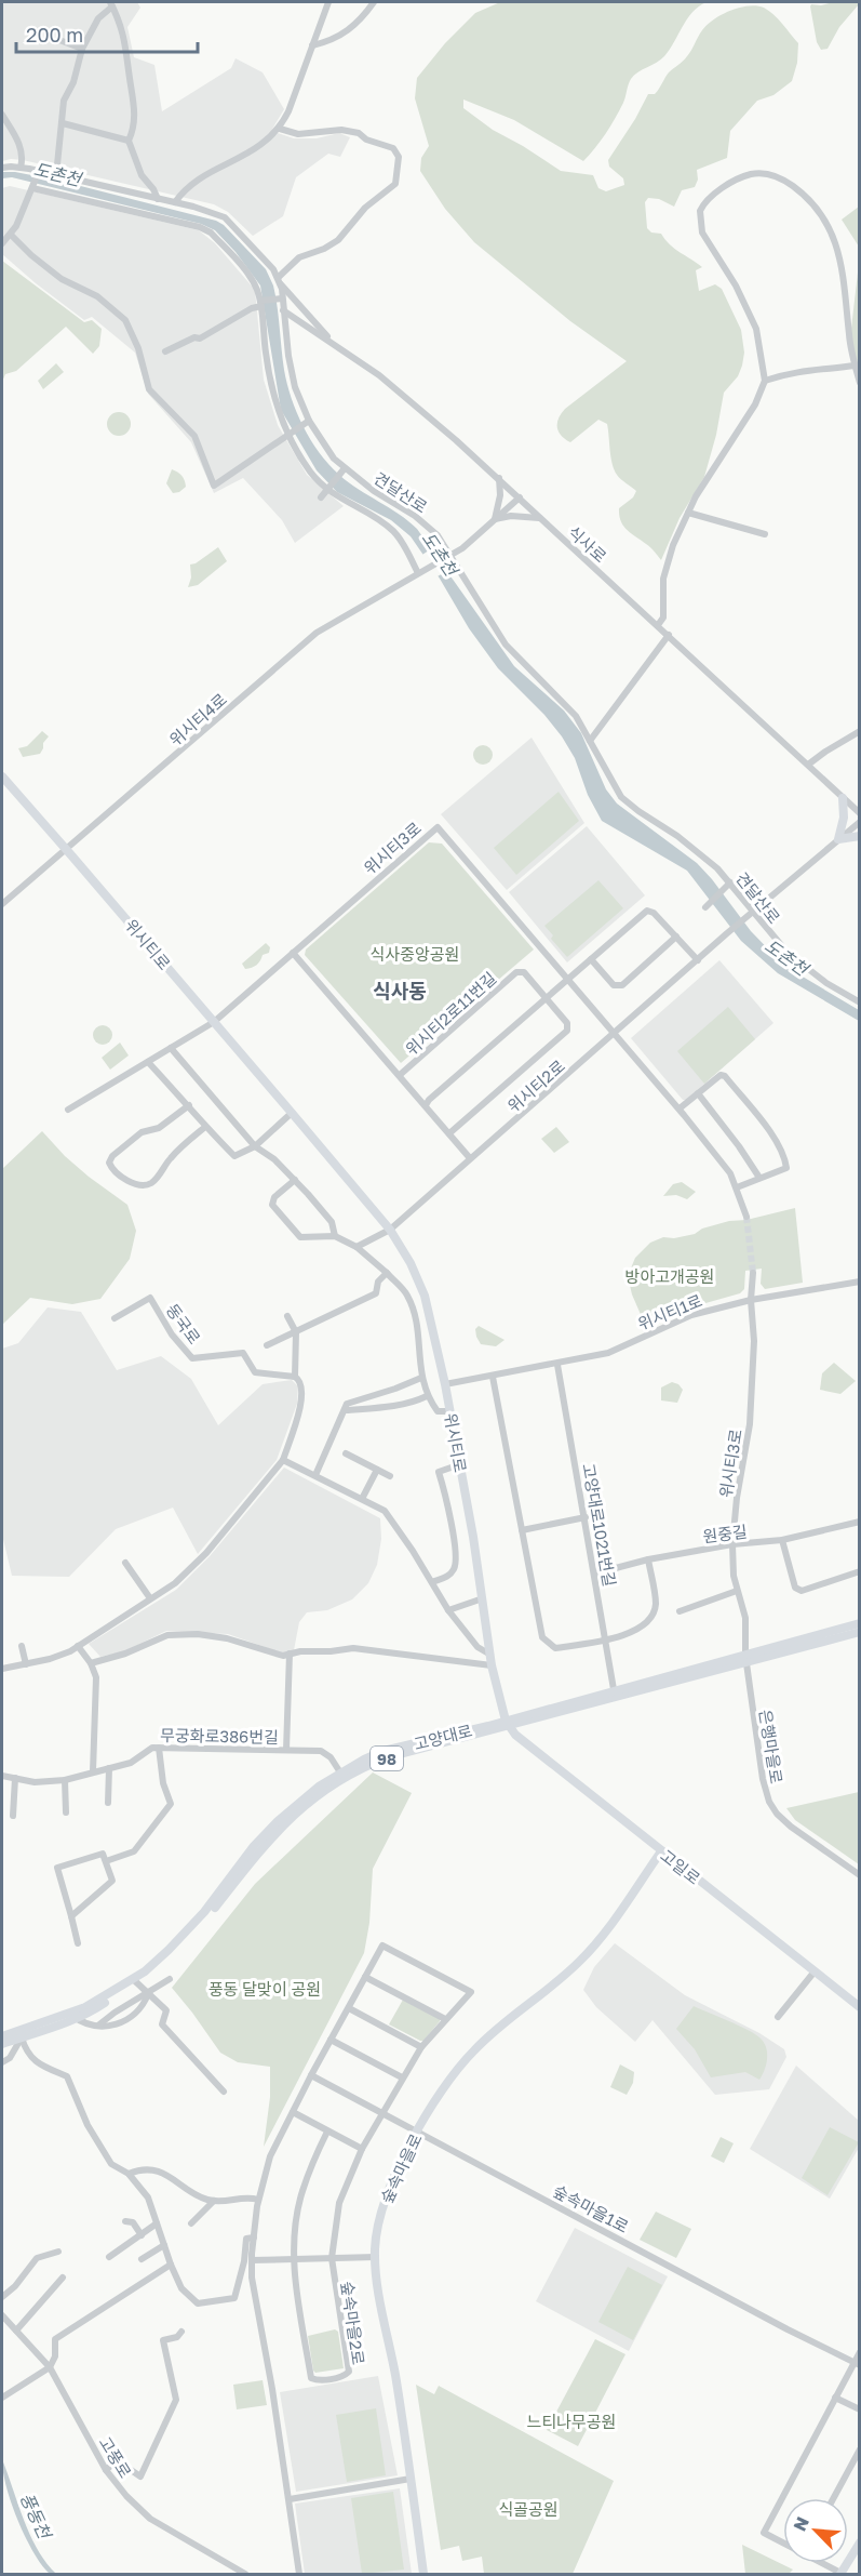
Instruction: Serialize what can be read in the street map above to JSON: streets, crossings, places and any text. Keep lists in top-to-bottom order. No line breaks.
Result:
{"streets":{"main road":["위시티로","고양대로","98","고일로","숲속마을로"],"street":["견달산로","식사로","위시티4로","위시티3로","위시티2로11번길","위시티2로","위시티1로","동국로","고양대로1021번길","원중길","무궁화로386번길","은행마을로","숲속마을1로","숲속마을2로","고풍로"]},"crossings":[["견달산로","식사로"],["견달산로","위시티4로"],["견달산로","위시티2로"],["위시티4로","위시티로"],["위시티3로","위시티로"],["위시티3로","위시티2로11번길"],["위시티3로","위시티2로"],["위시티3로","위시티1로"],["위시티3로","원중길"],["위시티3로","고양대로"],["위시티3로","은행마을로"],["위시티로","위시티2로"],["위시티로","위시티1로"],["위시티로","고양대로"],["위시티로","고일로"],["위시티2로11번길","위시티2로"],["위시티1로","고양대로1021번길"],["고양대로1021번길","원중길"],["고양대로1021번길","고양대로"],["무궁화로386번길","고양대로"],["고양대로","은행마을로"],["고양대로","고일로"],["고양대로","숲속마을2로"],["고일로","숲속마을로"],["숲속마을로","숲속마을1로"],["숲속마을1로","숲속마을2로"]],"districts":["식사동"],"water":["도촌천","풍동천"],"parks":["식사중앙공원","방아고개공원","풍동 달맞이 공원","느티나무공원","식골공원"],"scale_bar":"200 m","north":"top left"}
